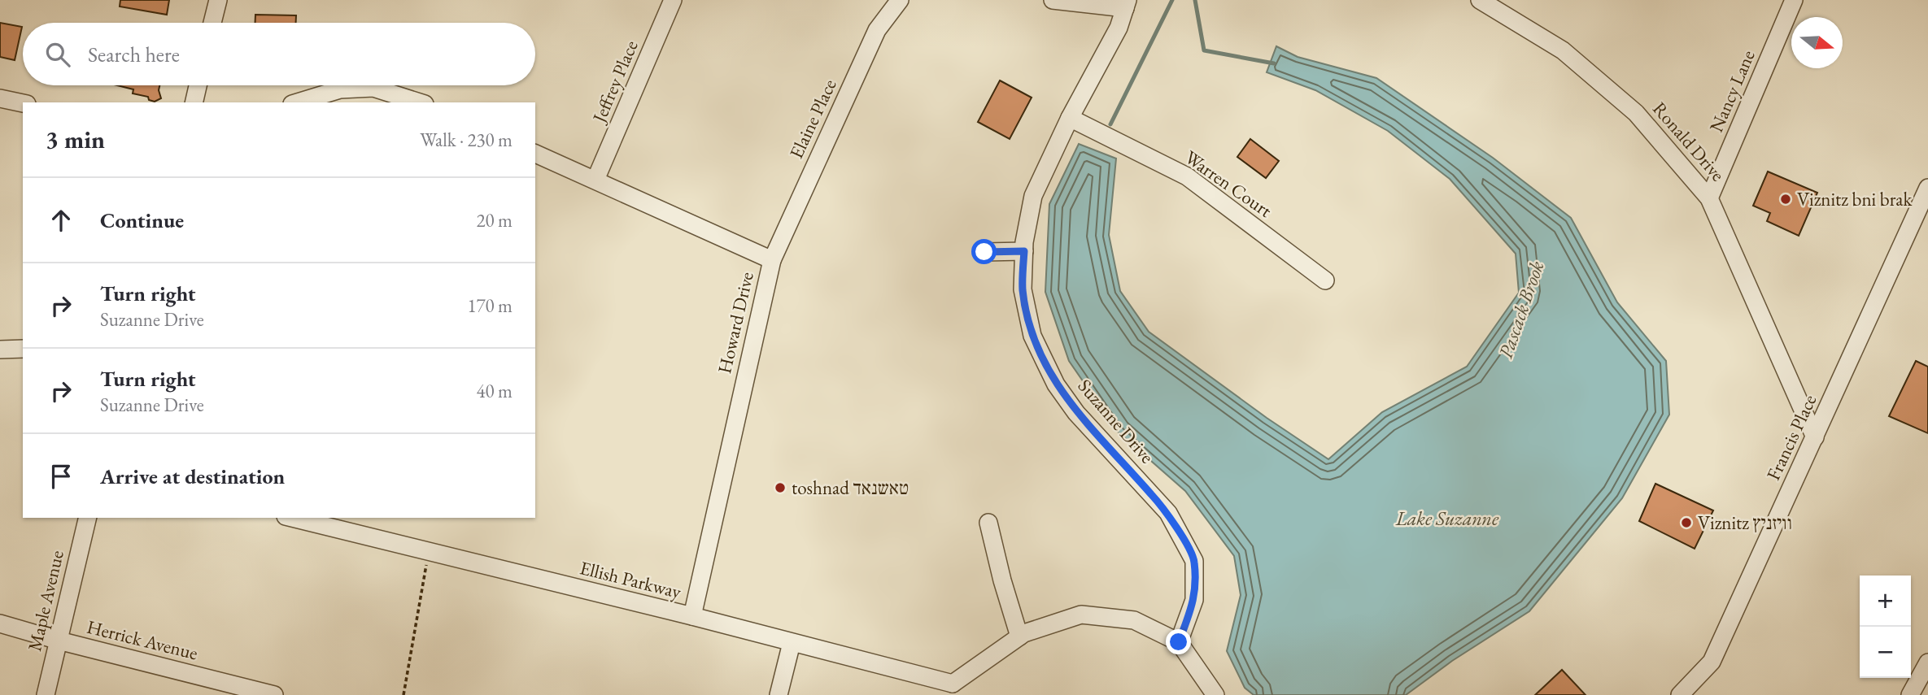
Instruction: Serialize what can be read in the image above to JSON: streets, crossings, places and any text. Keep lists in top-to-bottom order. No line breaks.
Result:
{"streets":{"street":["Jeffrey Place","Nancy Lane","Elaine Place","Ronald Drive","Warren Court","Howard Drive","Suzanne Drive","Francis Place","Ellish Parkway","Maple Avenue","Herrick Avenue"]},"crossings":[["Jeffrey Place","Howard Drive"],["Nancy Lane","Ronald Drive"],["Elaine Place","Howard Drive"],["Ronald Drive","Francis Place"],["Warren Court","Suzanne Drive"],["Howard Drive","Ellish Parkway"],["Maple Avenue","Herrick Avenue"]],"water":["Pascack Brook","Lake Suzanne"],"places":["Viznitz bni brak","toshnad טאשנאד","Viznitz וויזניץ"],"north":"right","page":{"search":"Search here","heading":["3 min","Walk · 230 m"],"list":[["Continue","20 m"],["Turn right","Suzanne Drive","170 m"],["Turn right","Suzanne Drive","40 m"],"Arrive at destination"],"map_buttons":["+","−"]}}
